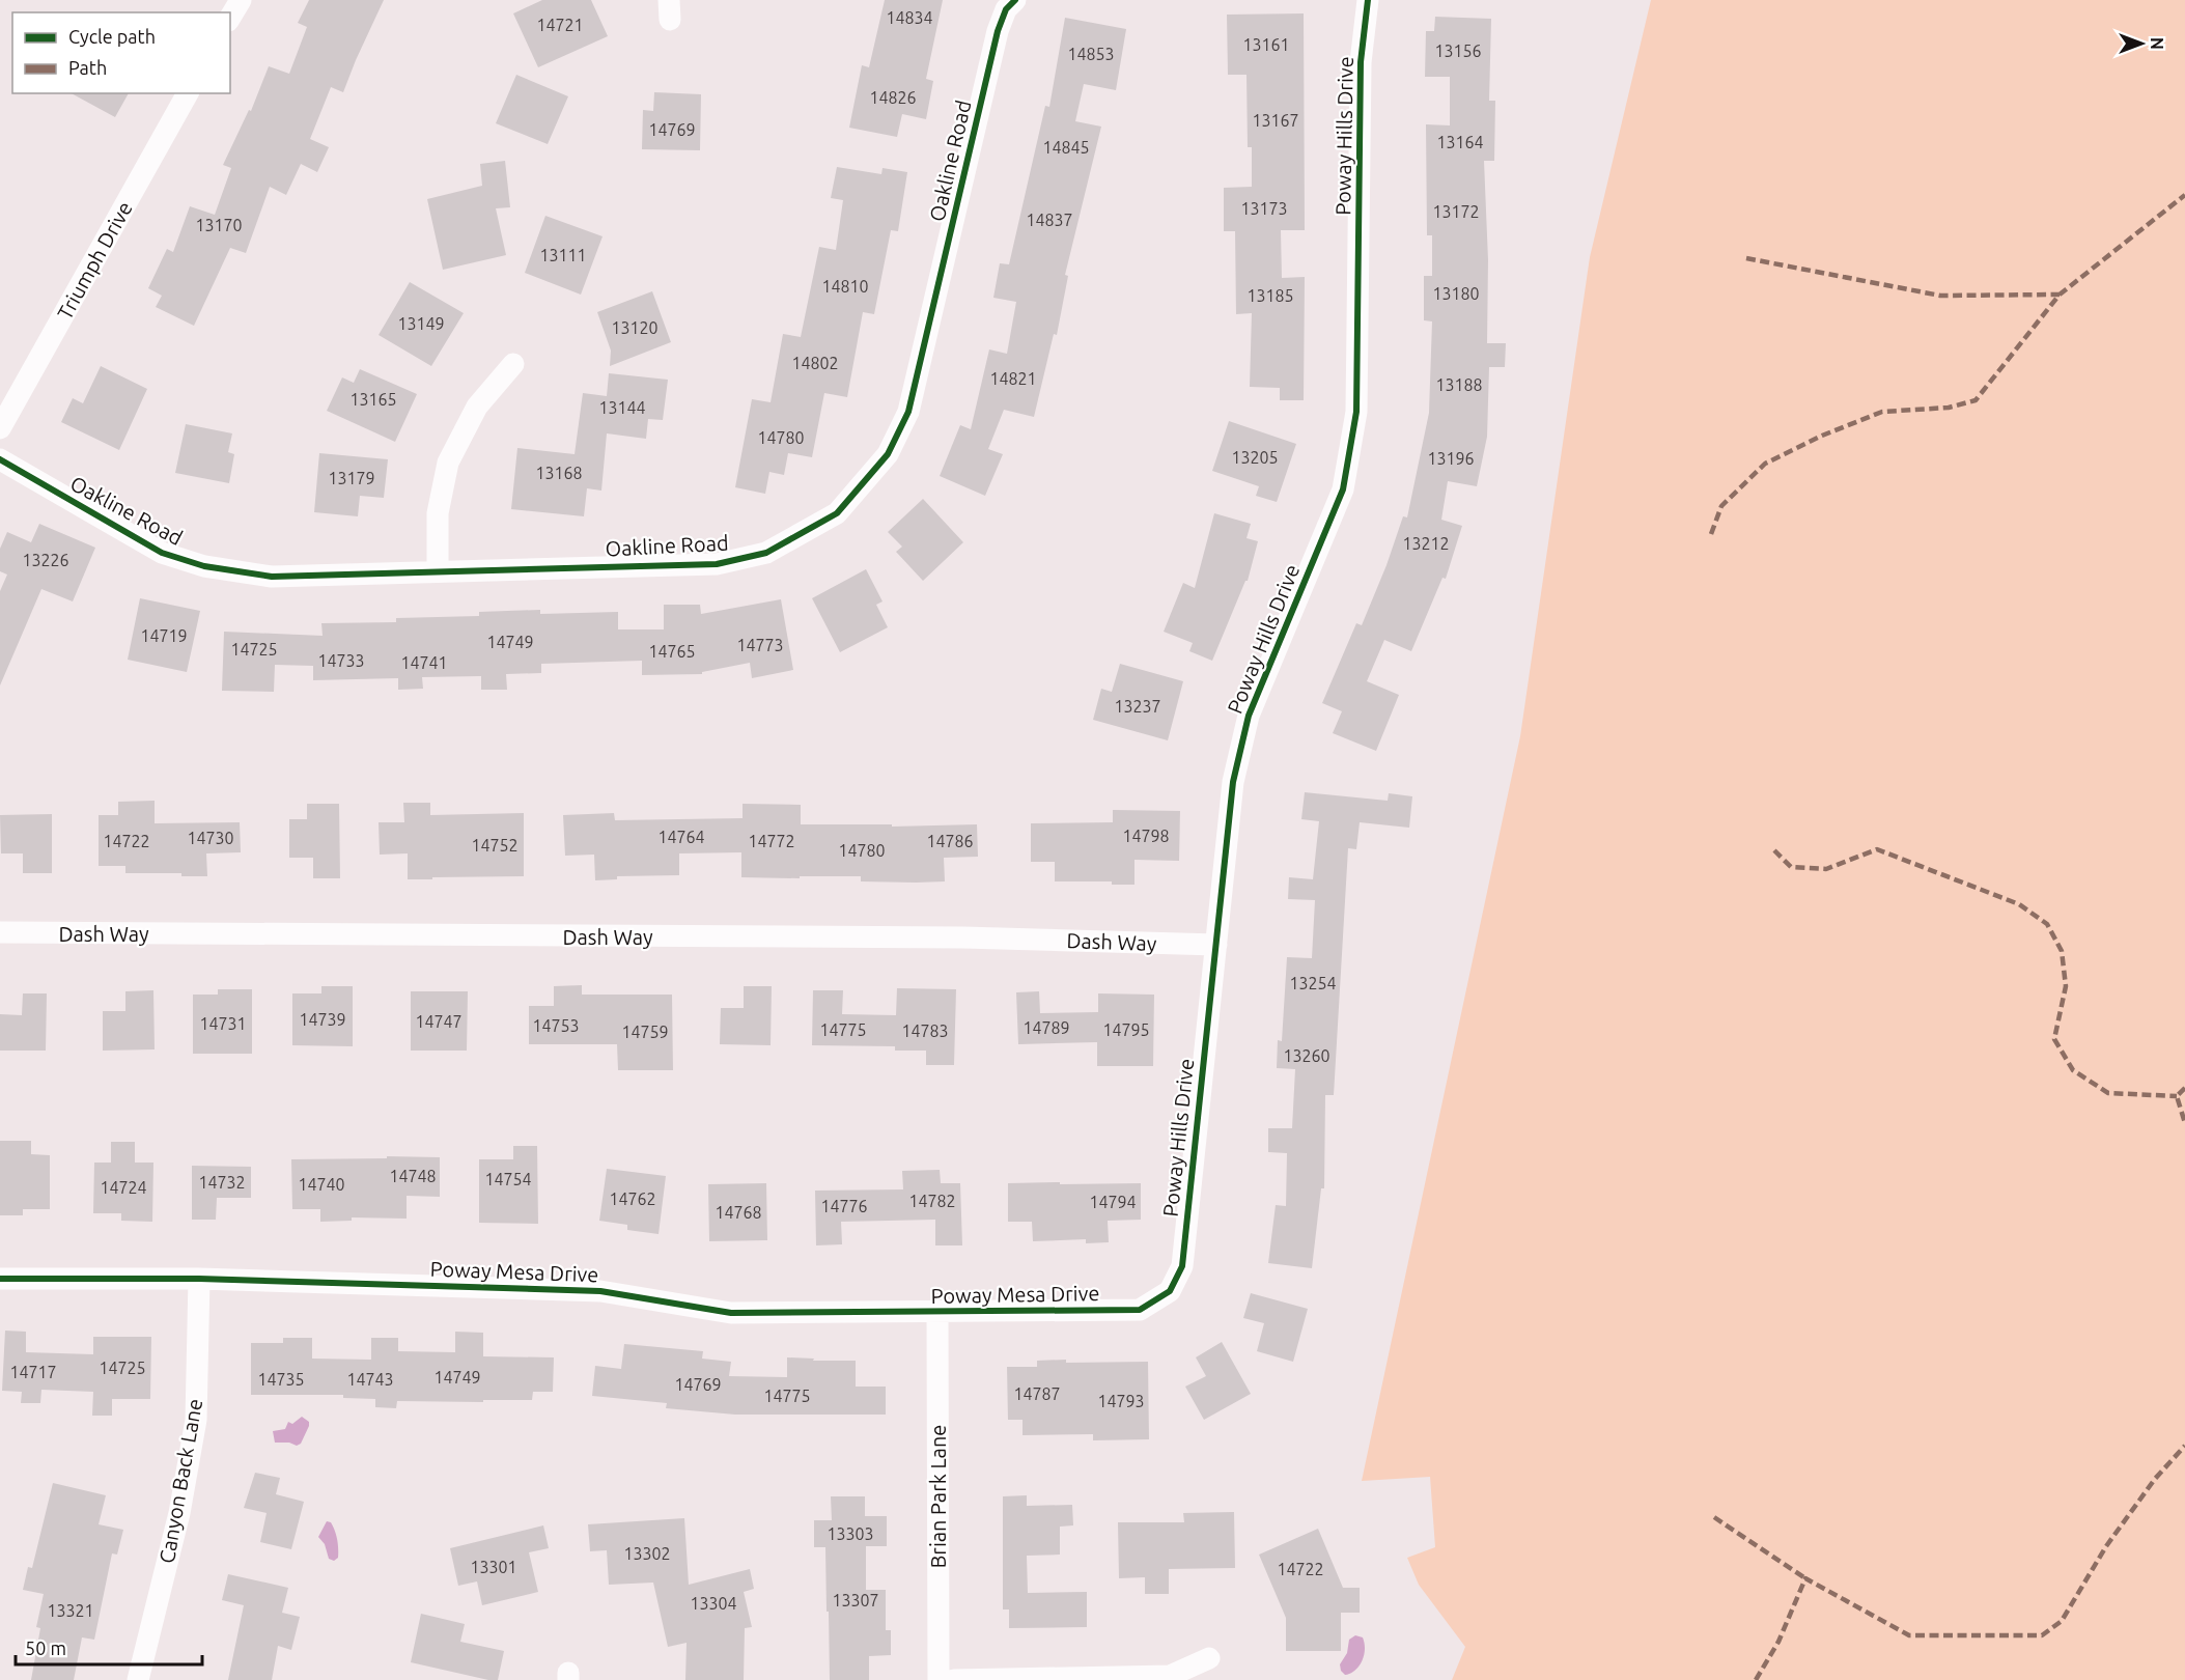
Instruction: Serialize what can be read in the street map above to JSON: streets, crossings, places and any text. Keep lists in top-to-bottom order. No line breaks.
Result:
{"streets":{"street":["Poway Hills Drive","Oakline Road","Triumph Drive","Dash Way","Poway Mesa Drive","Canyon Back Lane","Brian Park Lane"]},"crossings":[["Poway Hills Drive","Dash Way"],["Poway Hills Drive","Poway Mesa Drive"],["Poway Mesa Drive","Canyon Back Lane"],["Poway Mesa Drive","Brian Park Lane"]],"house_numbers":["14834","14721","13161","13156","14853","14826","13167","14769","13164","14845","13173","13172","14837","13170","13111","14810","13180","13185","13149","13120","14802","14821","13188","13165","13144","14780","13205","13196","13168","13179","13212","13226","14719","14749","14773","14725","14765","14733","14741","13237","14798","14764","14730","14722","14772","14786","14752","14780","13254","14739","14747","14731","14753","14789","14775","14795","14783","14759","13260","14748","14754","14732","14740","14724","14762","14782","14794","14776","14768","14725","14717","14749","14735","14743","14769","14787","14775","14793","13303","13302","13301","14722","13307","13304","13321"],"legend":["Cycle path","Path"],"scale_bar":"50 m","north":"right"}
